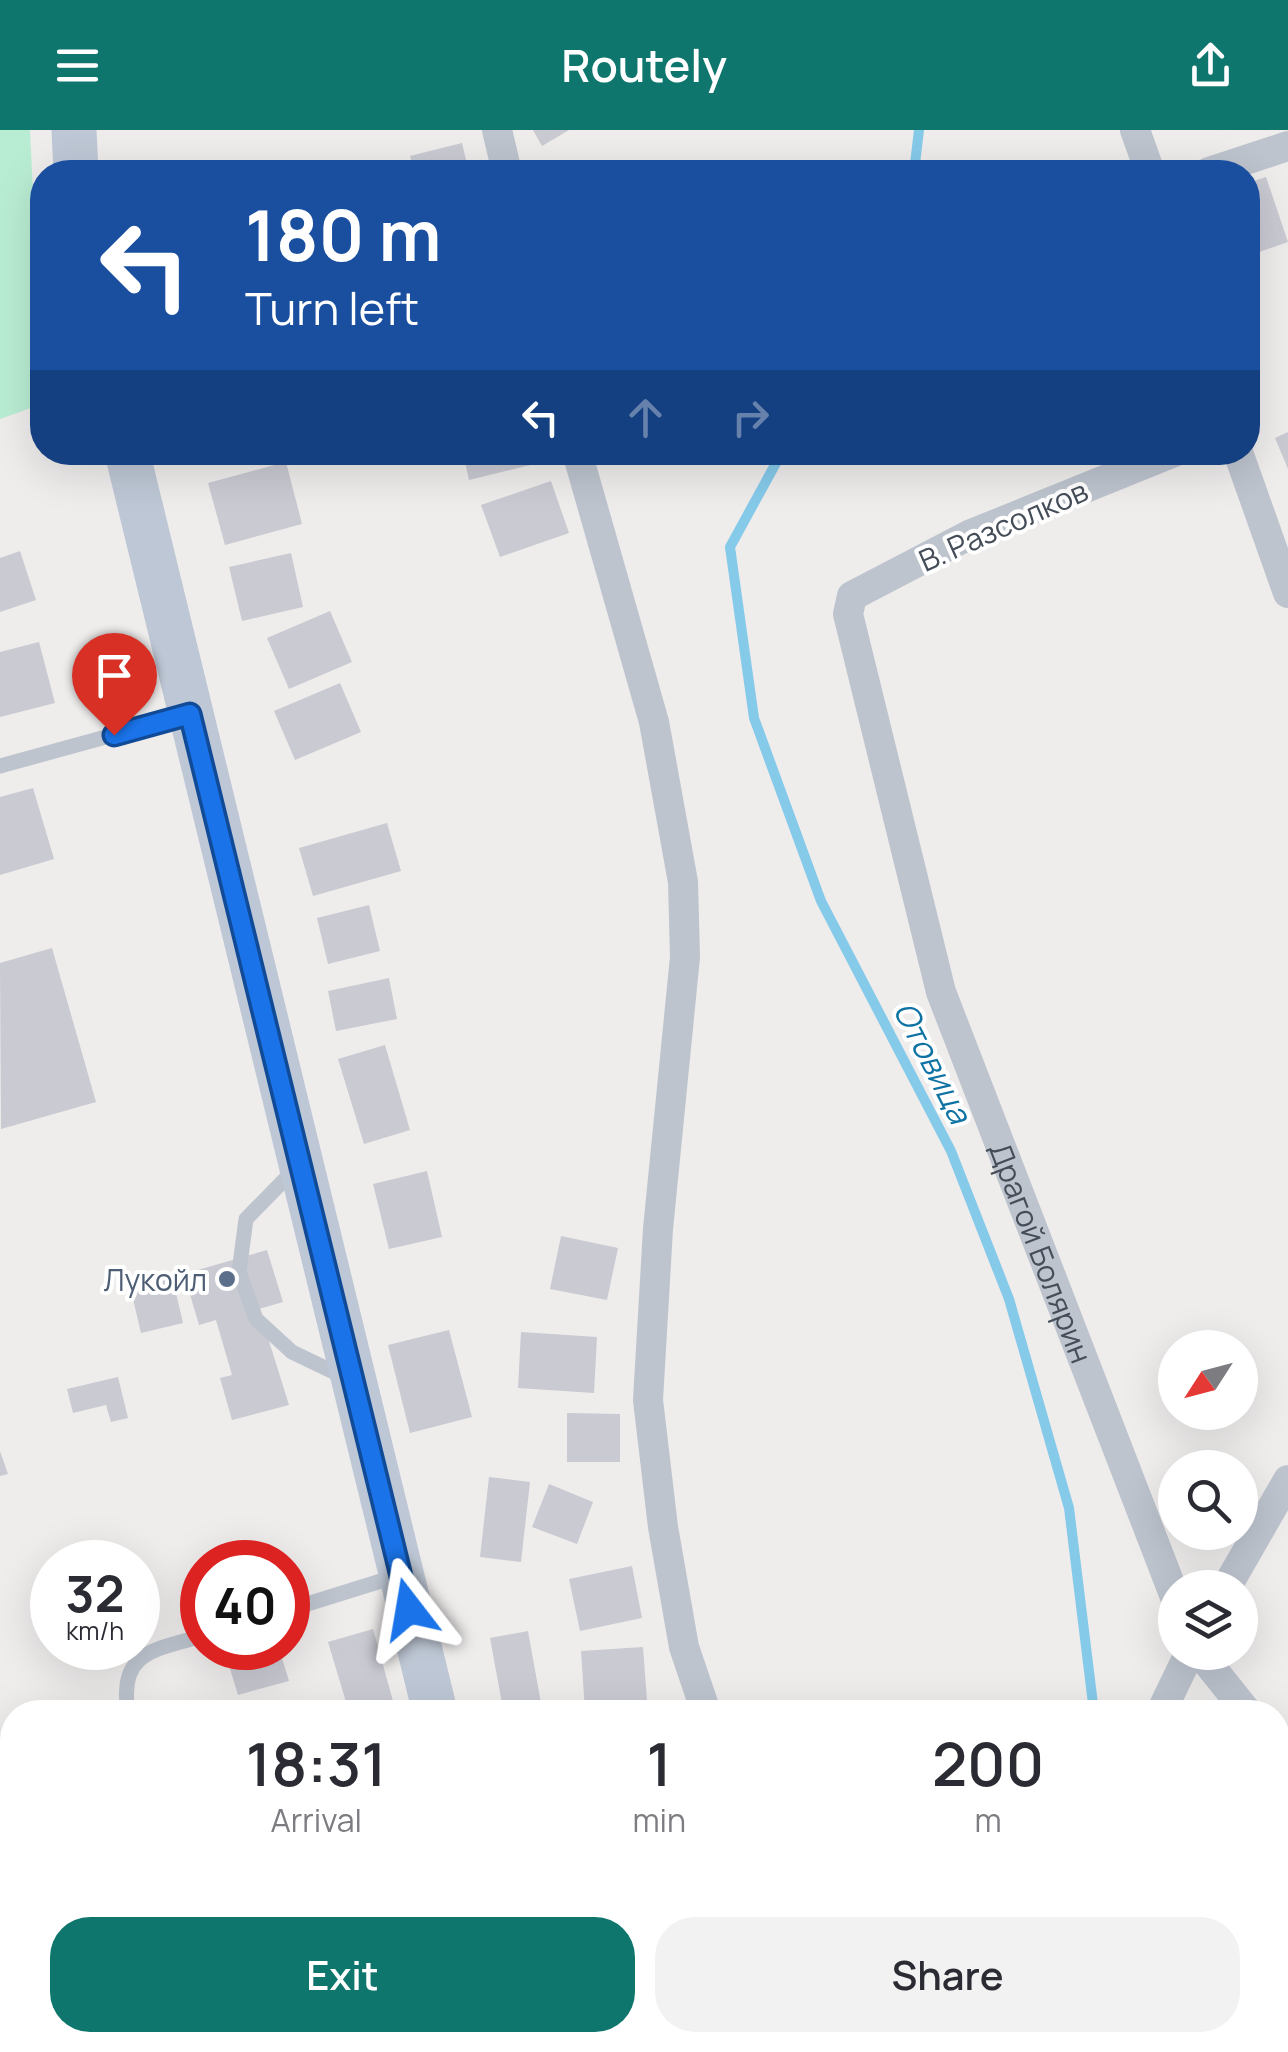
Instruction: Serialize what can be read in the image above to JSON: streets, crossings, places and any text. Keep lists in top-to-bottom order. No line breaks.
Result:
{"streets":{"street":["В. Разсолков","Драгой Болярин"]},"crossings":[["В. Разсолков","Драгой Болярин"]],"water":["Отовица"],"places":["Лукойл"],"north":"bottom left","page":{"header":"Routely","turn":["180 m","Turn left"],"speed":"32 km/h","limit":"40","eta":["18:31","Arrival","1","min","200","m"],"buttons":["Exit","Share"]}}
